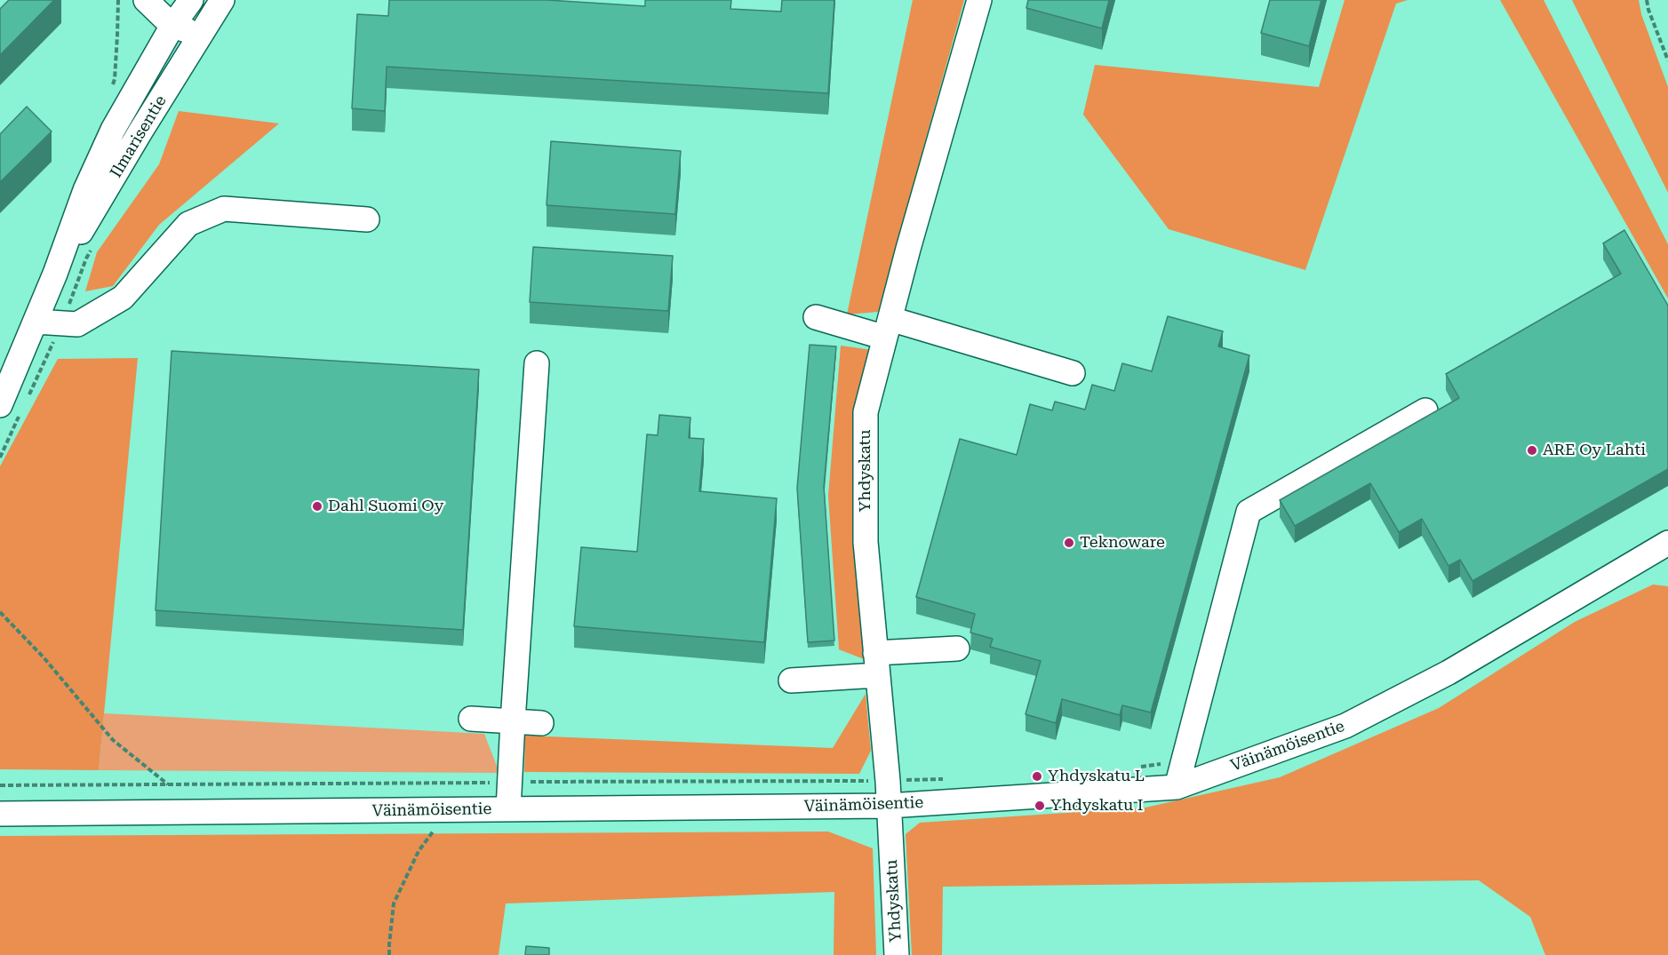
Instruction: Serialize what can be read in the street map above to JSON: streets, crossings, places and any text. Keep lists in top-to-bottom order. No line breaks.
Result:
{"streets":{"street":["Ilmarisentie","Yhdyskatu","Väinämöisentie"]},"crossings":[["Yhdyskatu","Väinämöisentie"]],"places":["ARE Oy Lahti","Dahl Suomi Oy","Teknoware","Yhdyskatu L","Yhdyskatu I"]}
